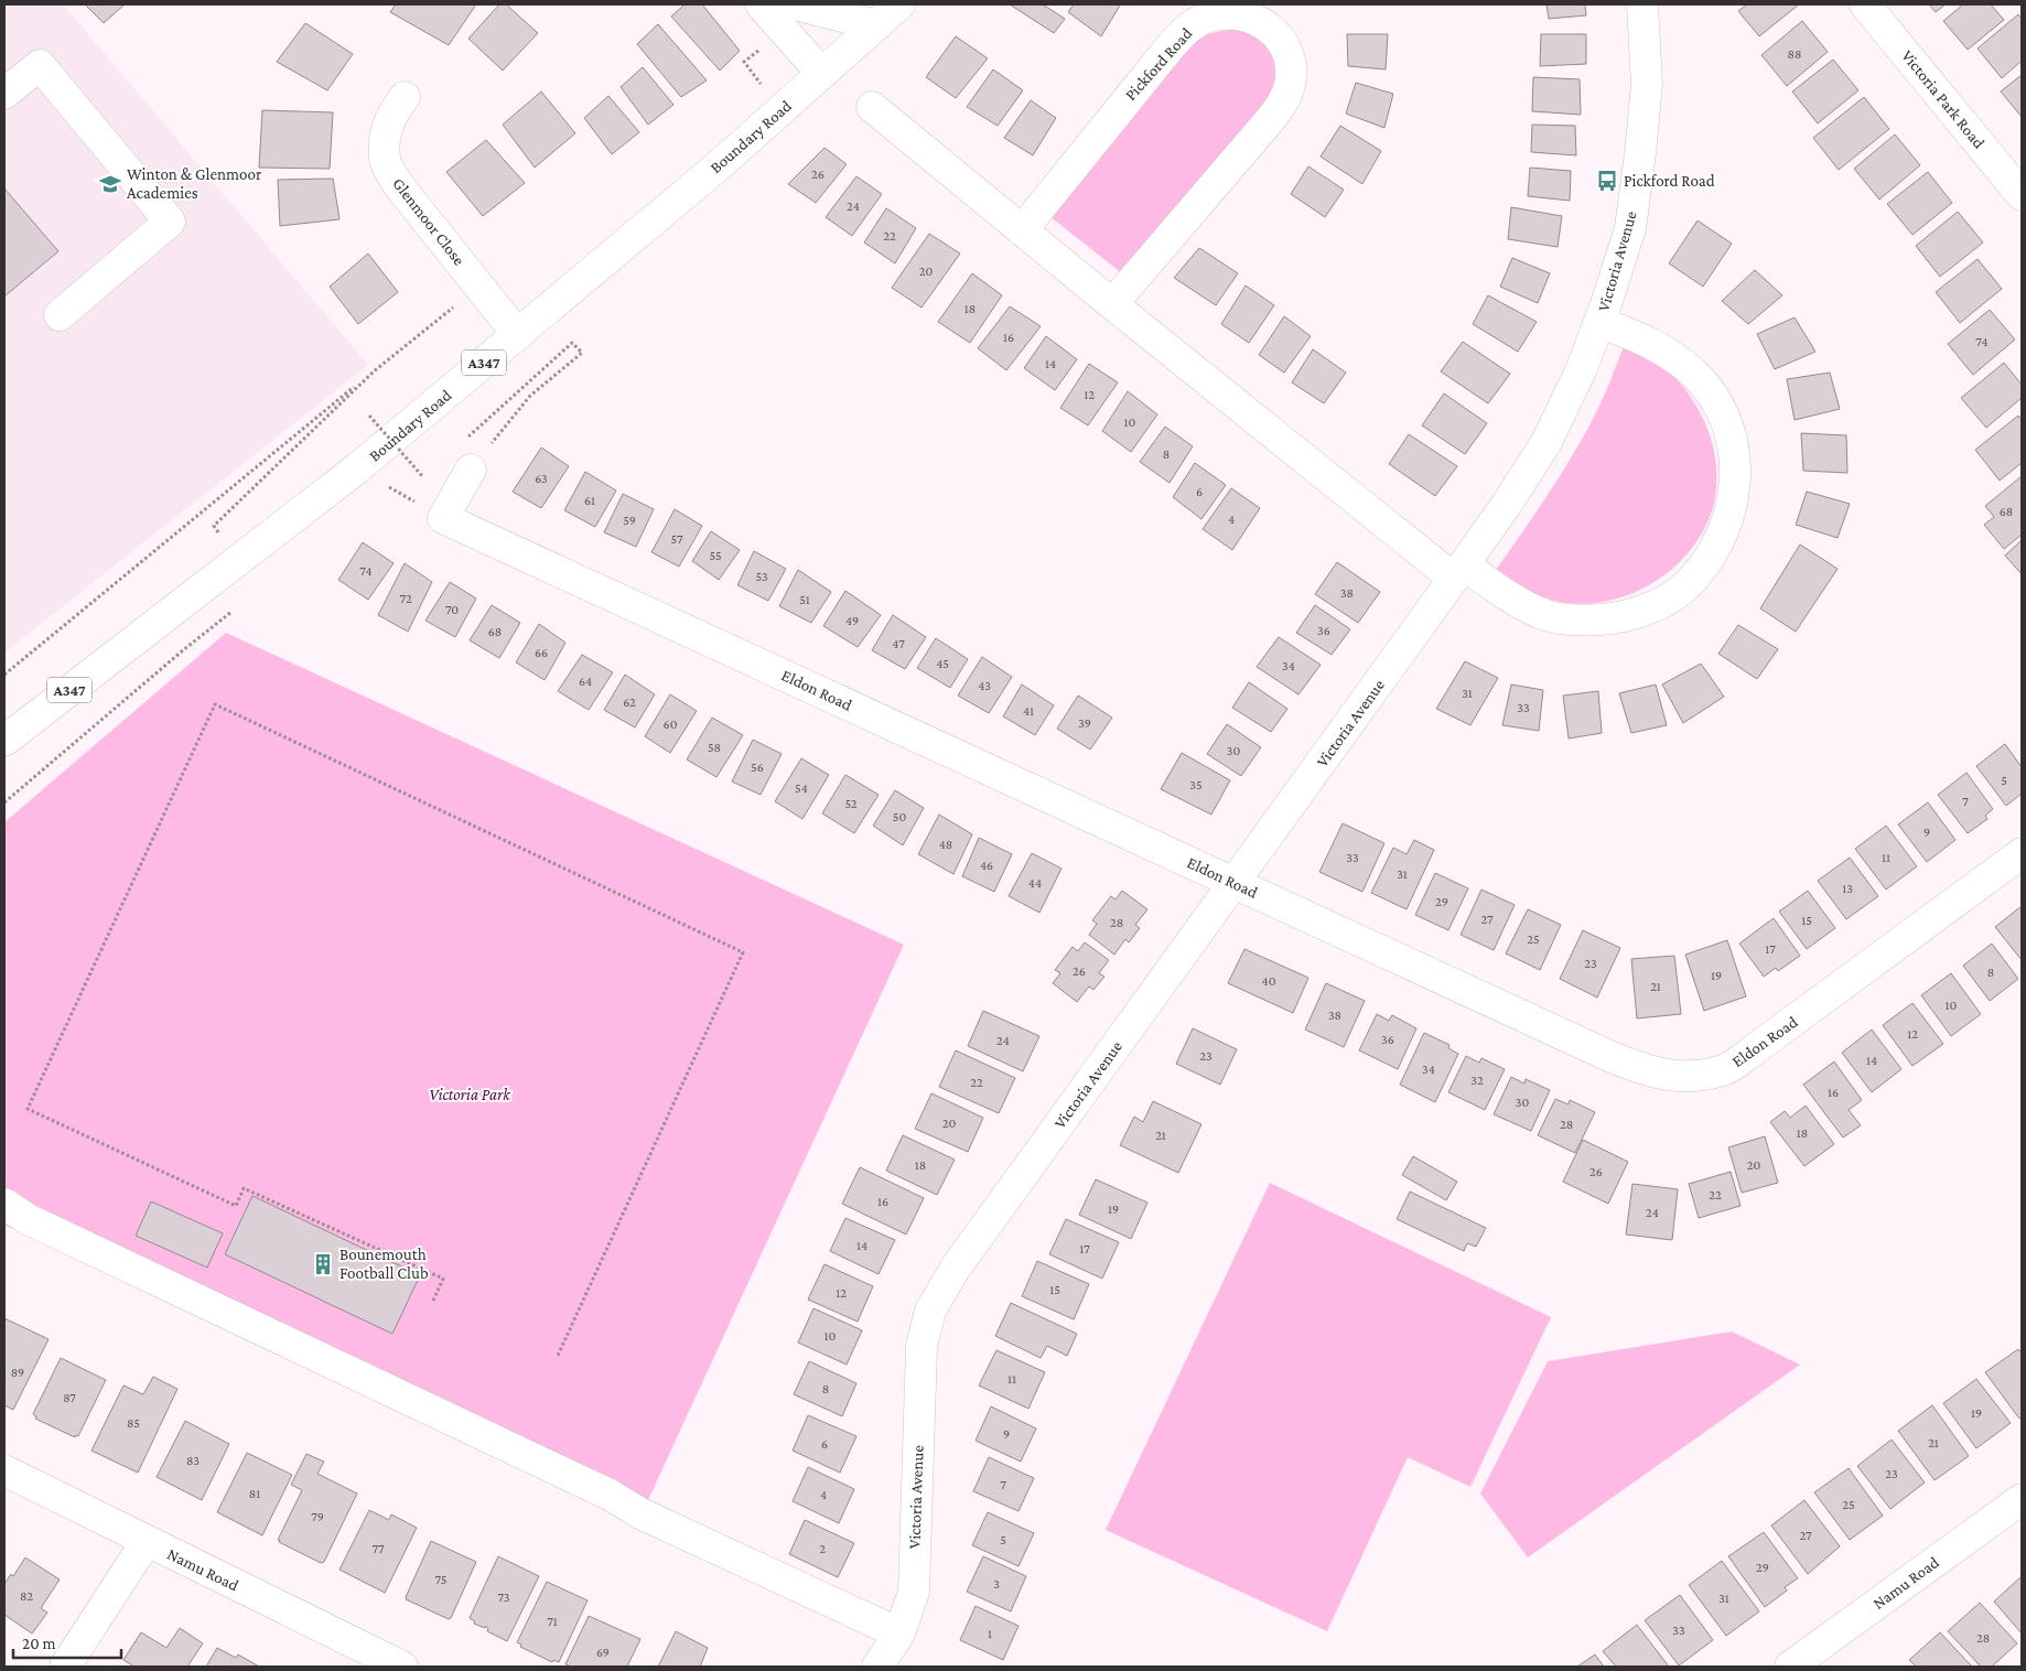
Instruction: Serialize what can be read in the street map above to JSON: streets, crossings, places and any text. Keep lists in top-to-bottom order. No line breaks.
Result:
{"streets":{"street":["Pickford Road","Victoria Park Road","Boundary Road","Glenmoor Close","Victoria Avenue","A347","Eldon Road","Namu Road"]},"crossings":[["Boundary Road","Glenmoor Close"],["Victoria Avenue","Eldon Road"]],"parks":["Victoria Park"],"places":{"bus stop":["Pickford Road"],"school or university":["Winton & Glenmoor Academies"],"building":["Bounemouth Football Club"]},"house_numbers":["88","26","24","22","20","18","16","74","14","12","10","8","63","6","61","68","4","59","57","55","74","53","38","72","51","70","49","36","68","47","66","45","34","64","43","31","62","33","41","39","60","58","30","56","5","35","54","7","52","50","9","48","33","11","46","31","44","13","29","27","15","28","25","17","23","26","8","19","40","21","10","38","12","36","24","23","14","34","32","22","16","30","20","28","18","21","18","20","26","22","16","19","24","14","17","15","12","10","89","11","8","87","19","85","9","21","6","83","23","7","81","4","25","79","27","5","77","2","29","75","3","82","73","31","71","33","1","28","69"],"scale_bar":"20 m"}
